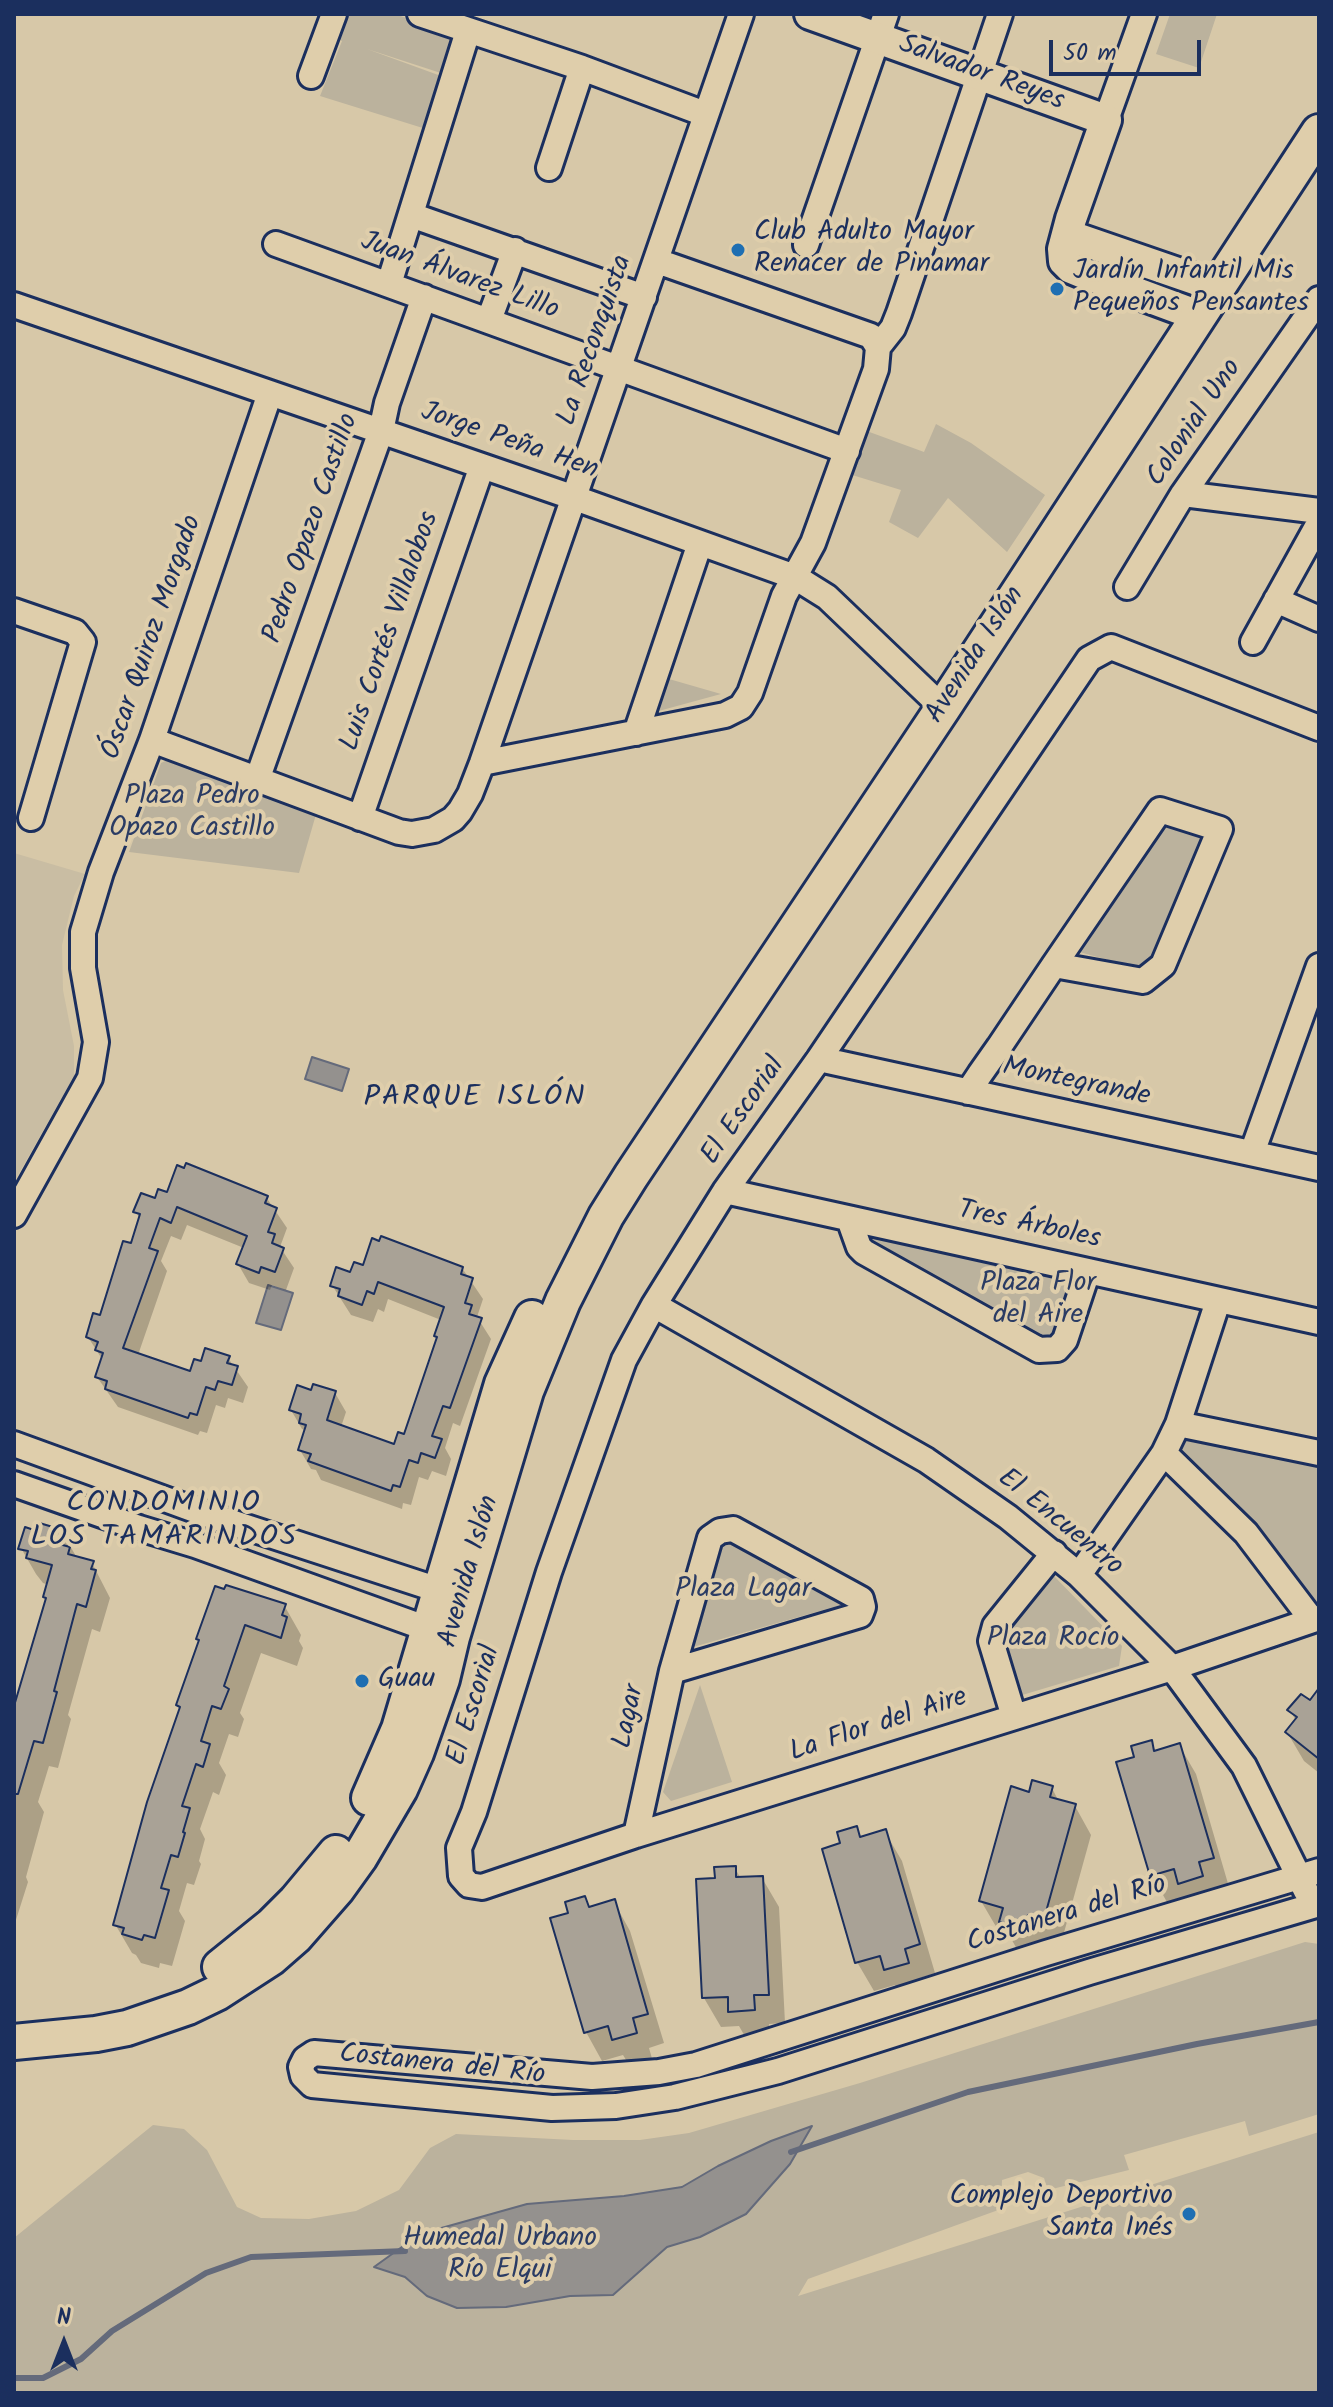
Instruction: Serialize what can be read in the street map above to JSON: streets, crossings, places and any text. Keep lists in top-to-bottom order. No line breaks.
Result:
{"streets":{"main road":["Avenida Islón"],"street":["Salvador Reyes","Juan Álvarez Lillo","La Reconquista","Colonial Uno","Jorge Peña Hen","Pedro Opazo Castillo","Luis Cortés Villalobos","Óscar Quiroz Morgado","Montegrande","El Escorial","Tres Árboles","El Encuentro","Lagar","La Flor del Aire","Costanera del Río"]},"crossings":[["Juan Álvarez Lillo","La Reconquista"],["Juan Álvarez Lillo","Pedro Opazo Castillo"],["La Reconquista","Jorge Peña Hen"],["La Reconquista","Luis Cortés Villalobos"],["Jorge Peña Hen","Pedro Opazo Castillo"],["Jorge Peña Hen","Luis Cortés Villalobos"],["Jorge Peña Hen","Óscar Quiroz Morgado"],["Jorge Peña Hen","Avenida Islón"],["Montegrande","El Escorial"],["El Escorial","Tres Árboles"],["El Escorial","El Encuentro"],["El Escorial","La Flor del Aire"],["El Encuentro","La Flor del Aire"],["El Encuentro","Costanera del Río"],["Lagar","La Flor del Aire"]],"districts":["PARQUE ISLÓN","CONDOMINIO LOS TAMARINDOS"],"parks":["Plaza Pedro Opazo Castillo","Plaza Flor del Aire","Plaza Lagar","Plaza Rocío","Humedal Urbano Río Elqui"],"places":["Club Adulto Mayor Renacer de Pinamar","Jardín Infantil Mis Pequeños Pensantes","Guau","Complejo Deportivo Santa Inés"],"scale_bar":"50 m","north":"top"}
